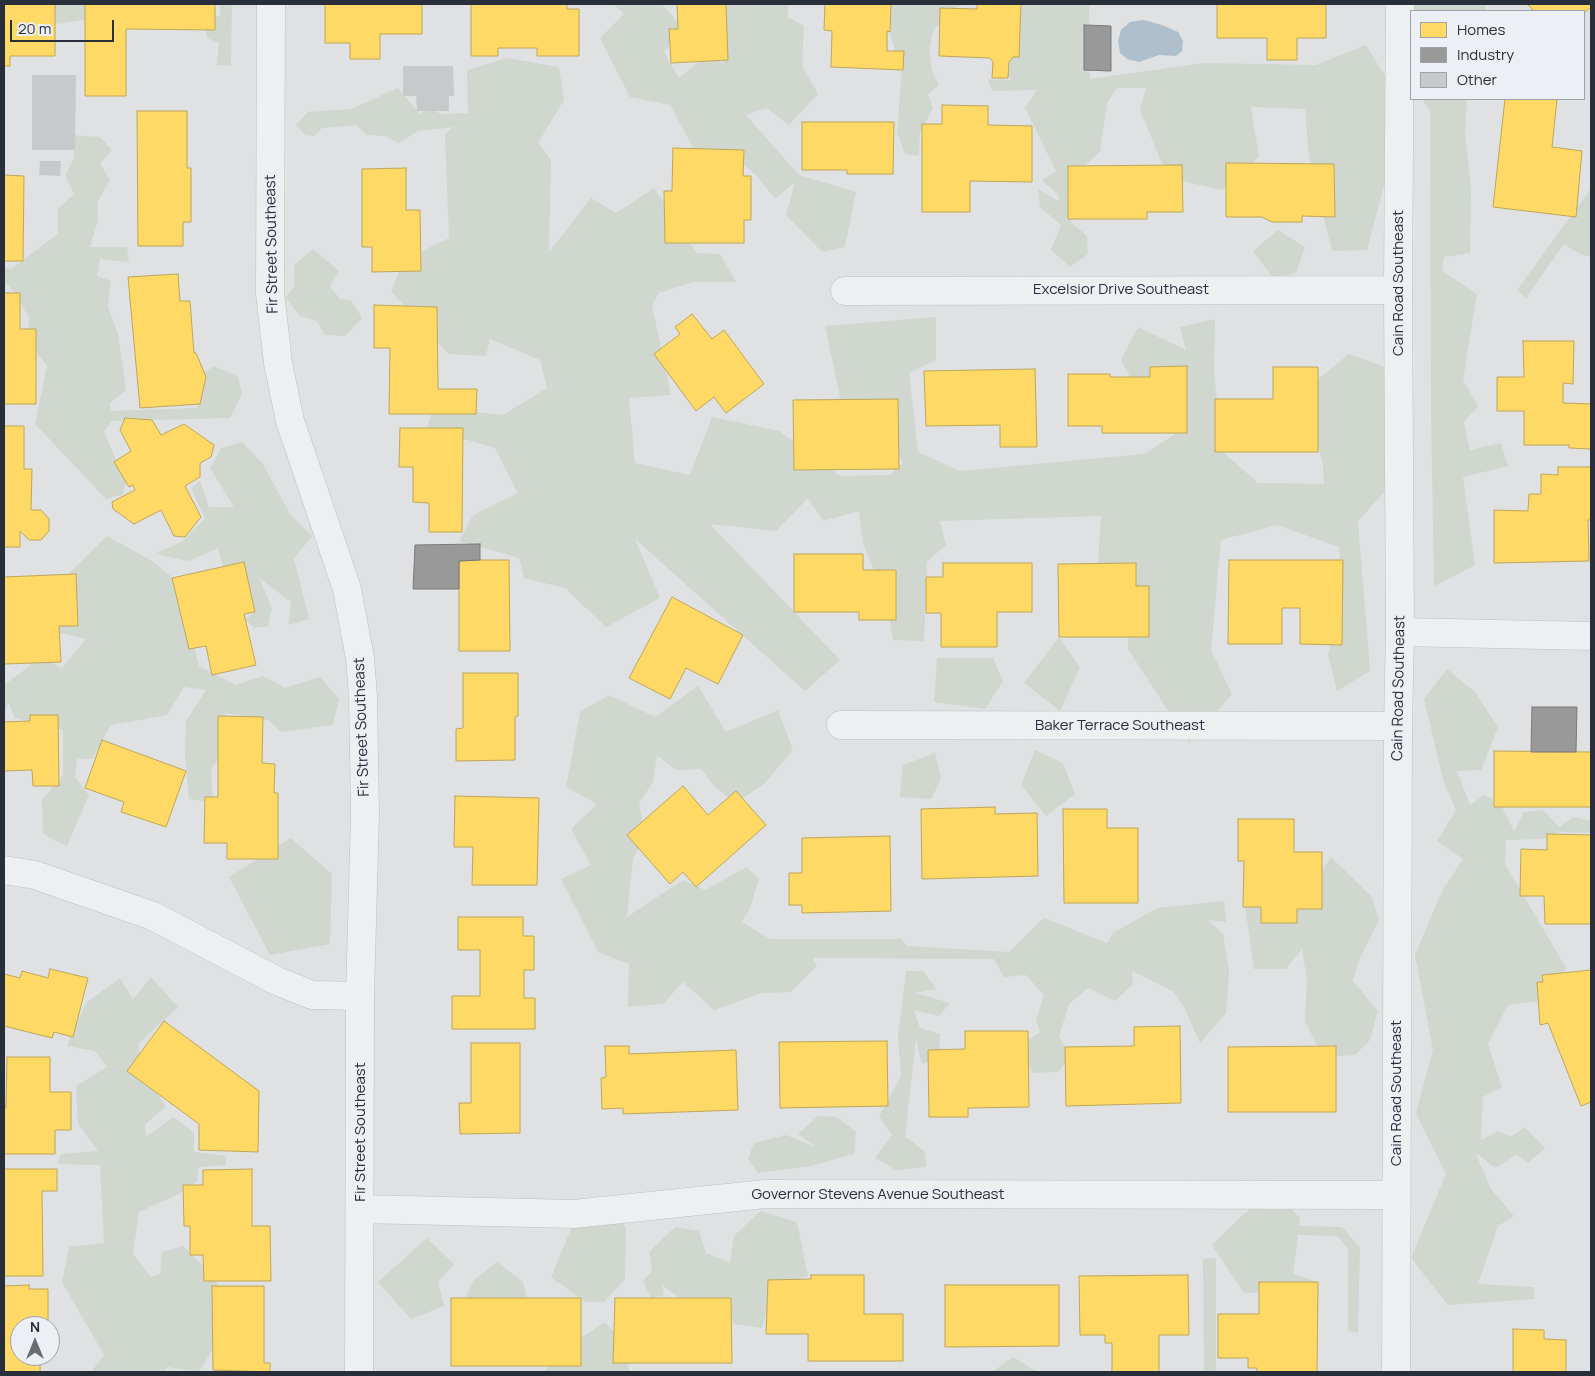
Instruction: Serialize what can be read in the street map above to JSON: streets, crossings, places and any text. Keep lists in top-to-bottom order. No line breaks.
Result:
{"streets":{"street":["Fir Street Southeast","Cain Road Southeast","Excelsior Drive Southeast","Baker Terrace Southeast","Governor Stevens Avenue Southeast"]},"crossings":[["Fir Street Southeast","Governor Stevens Avenue Southeast"],["Cain Road Southeast","Excelsior Drive Southeast"],["Cain Road Southeast","Baker Terrace Southeast"],["Cain Road Southeast","Governor Stevens Avenue Southeast"]],"legend":["Homes","Industry","Other"],"scale_bar":"20 m","north":"top"}
